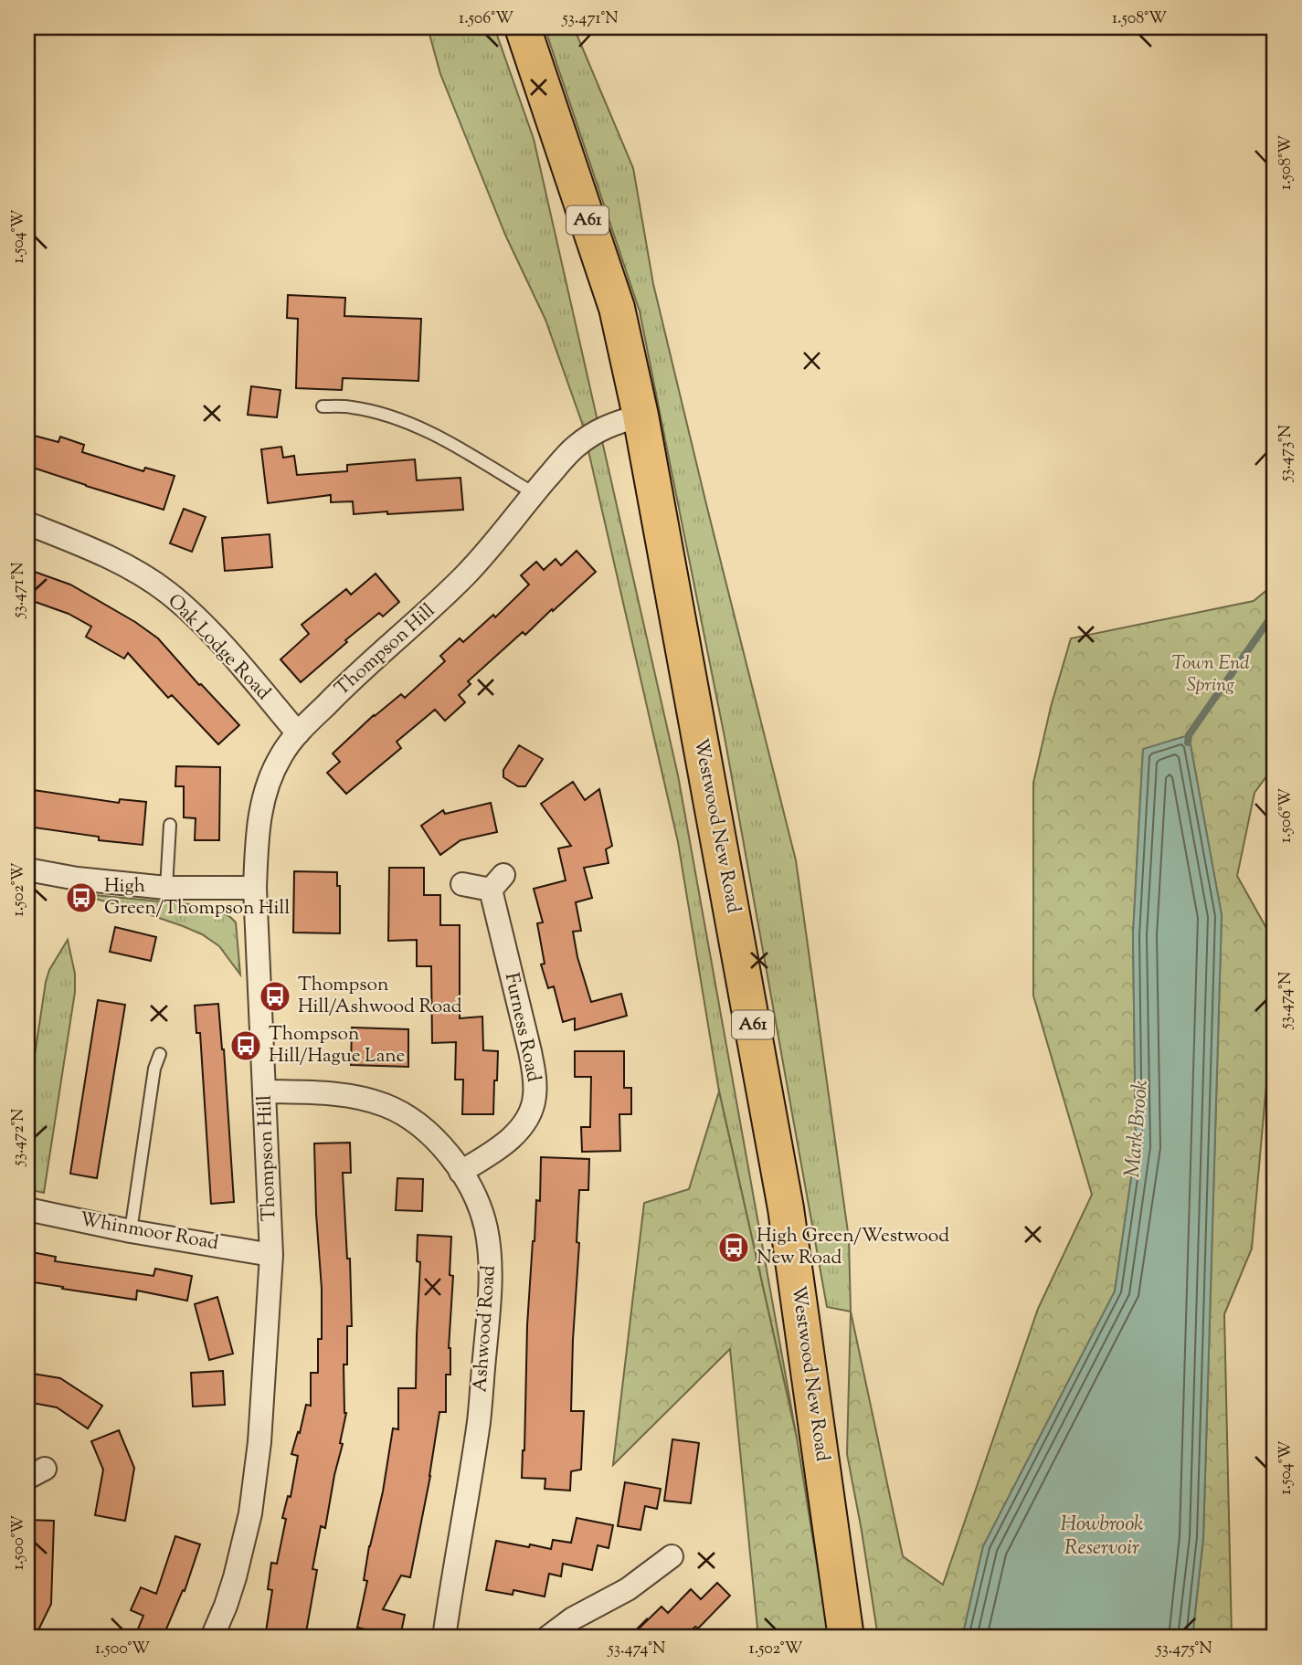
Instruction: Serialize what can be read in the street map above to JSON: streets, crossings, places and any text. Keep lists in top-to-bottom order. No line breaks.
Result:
{"streets":{"highway":["A61","Westwood New Road"],"street":["Oak Lodge Road","Thompson Hill","Furness Road","Whinmoor Road","Ashwood Road"]},"crossings":[["Oak Lodge Road","Thompson Hill"],["Thompson Hill","Westwood New Road"],["Thompson Hill","Whinmoor Road"],["Thompson Hill","Ashwood Road"],["Furness Road","Ashwood Road"]],"water":["Mark Brook","Howbrook Reservoir"],"parks":["Town End Spring"],"places":{"bus stop":["High Green/Thompson Hill","Thompson Hill/Ashwood Road","Thompson Hill/Hague Lane","High Green/Westwood New Road"]},"coordinates":["1.506°W","53.471°N","1.508°W","1.504°W","53.473°N","1.502°W","53.474°N","53.472°N","1.500°W","53.475°N"]}
